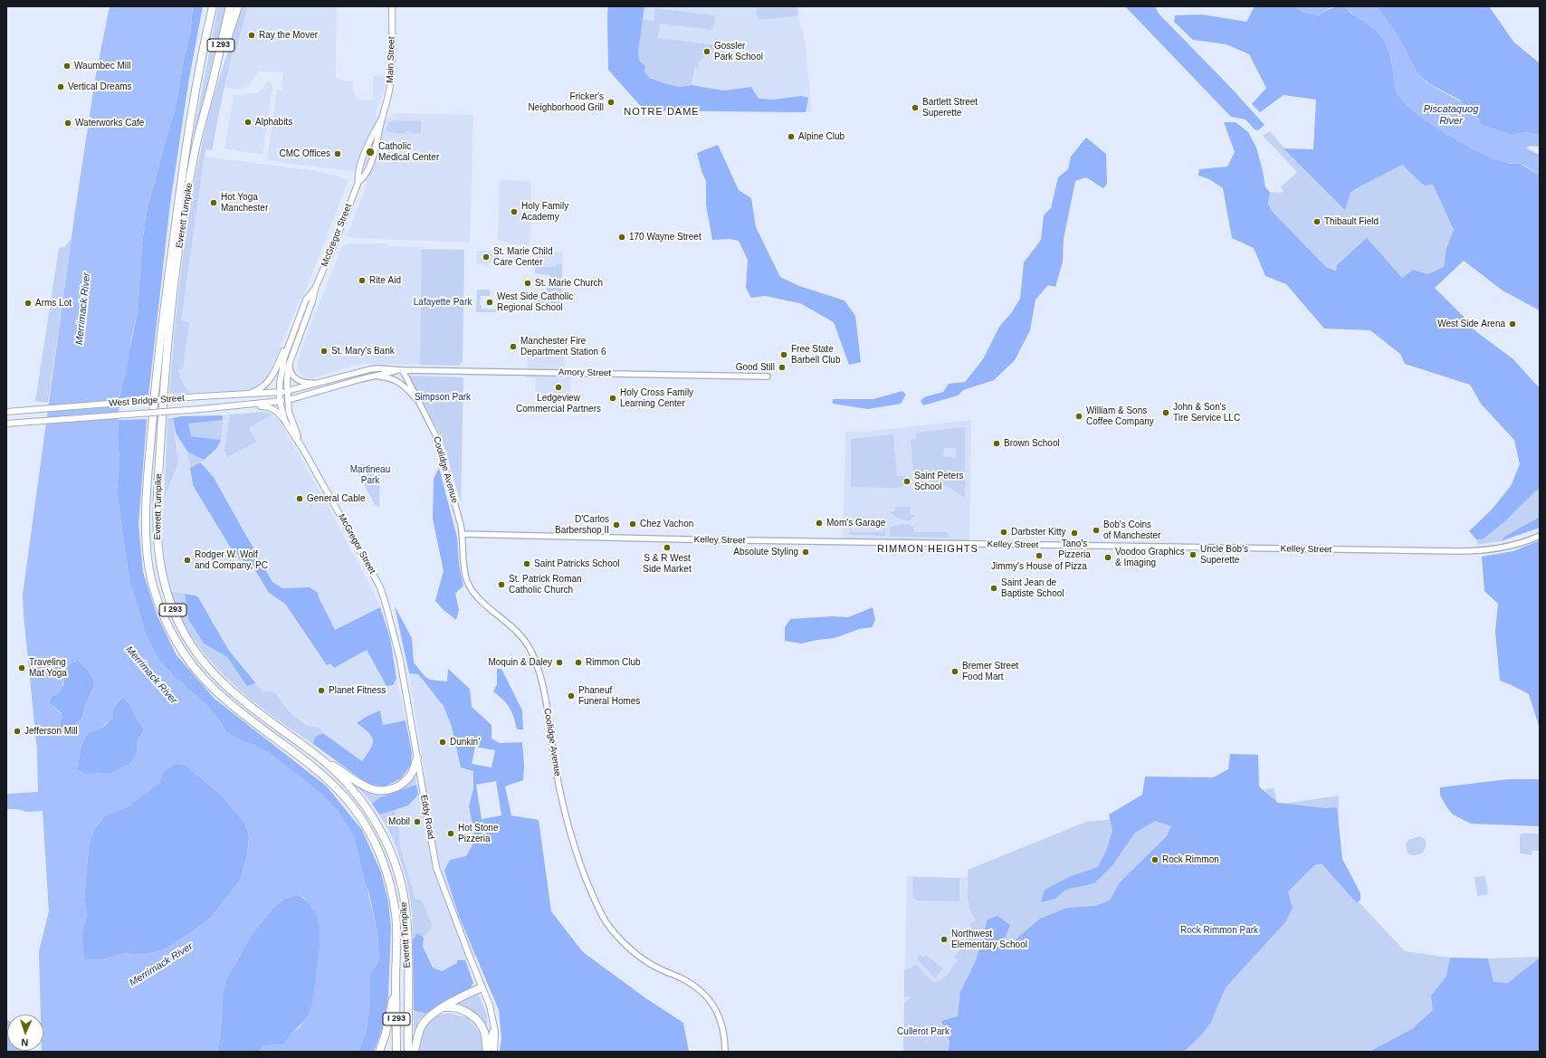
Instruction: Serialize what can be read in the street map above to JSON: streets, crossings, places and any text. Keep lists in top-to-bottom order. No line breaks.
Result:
{"streets":{"highway":["I 293","Everett Turnpike"],"main road":["Main Street","McGregor Street","Amory Street","West Bridge Street","Eddy Road"],"street":["Coolidge Avenue","Kelley Street"]},"crossings":[["Main Street","McGregor Street"],["McGregor Street","Amory Street"],["McGregor Street","West Bridge Street"],["McGregor Street","Eddy Road"],["Amory Street","West Bridge Street"],["Amory Street","Coolidge Avenue"],["Coolidge Avenue","Kelley Street"]],"districts":["NOTRE DAME","RIMMON HEIGHTS"],"water":["Piscataquog River","Merrimack River"],"parks":["Lafayette Park","Simpson Park","Martineau Park","Rock Rimmon Park","Cullerot Park"],"places":["Ray the Mover","Gossler Park School","Waumbec Mill","Vertical Dreams","Fricker's Neighborhood Grill","Bartlett Street Superette","Alphabits","Waterworks Cafe","Alpine Club","Catholic Medical Center","CMC Offices","Hot Yoga Manchester","Holy Family Academy","Thibault Field","170 Wayne Street","St. Marie Child Care Center","Rite Aid","St. Marie Church","West Side Catholic Regional School","Arms Lot","West Side Arena","Manchester Fire Department Station 6","St. Mary's Bank","Free State Barbell Club","Good Still","Ledgeview Commercial Partners","Holy Cross Family Learning Center","John & Son's Tire Service LLC","William & Sons Coffee Company","Brown School","Saint Peters School","General Cable","Mom's Garage","Chez Vachon","D'Carlos Barbershop II","Bob's Coins of Manchester","Darbster Kitty","Tano's Pizzeria","S & R West Side Market","Absolute Styling","Uncle Bob's Superette","Jimmy's House of Pizza","Voodoo Graphics & Imaging","Rodger W. Wolf and Company, PC","Saint Patricks School","St. Patrick Roman Catholic Church","Saint Jean de Baptiste School","Moquin & Daley","Rimmon Club","Traveling Mat Yoga","Bremer Street Food Mart","Planet Fitness","Phaneuf Funeral Homes","Jefferson Mill","Dunkin'","Mobil","Hot Stone Pizzeria","Rock Rimmon","Northwest Elementary School"],"north":"bottom"}
